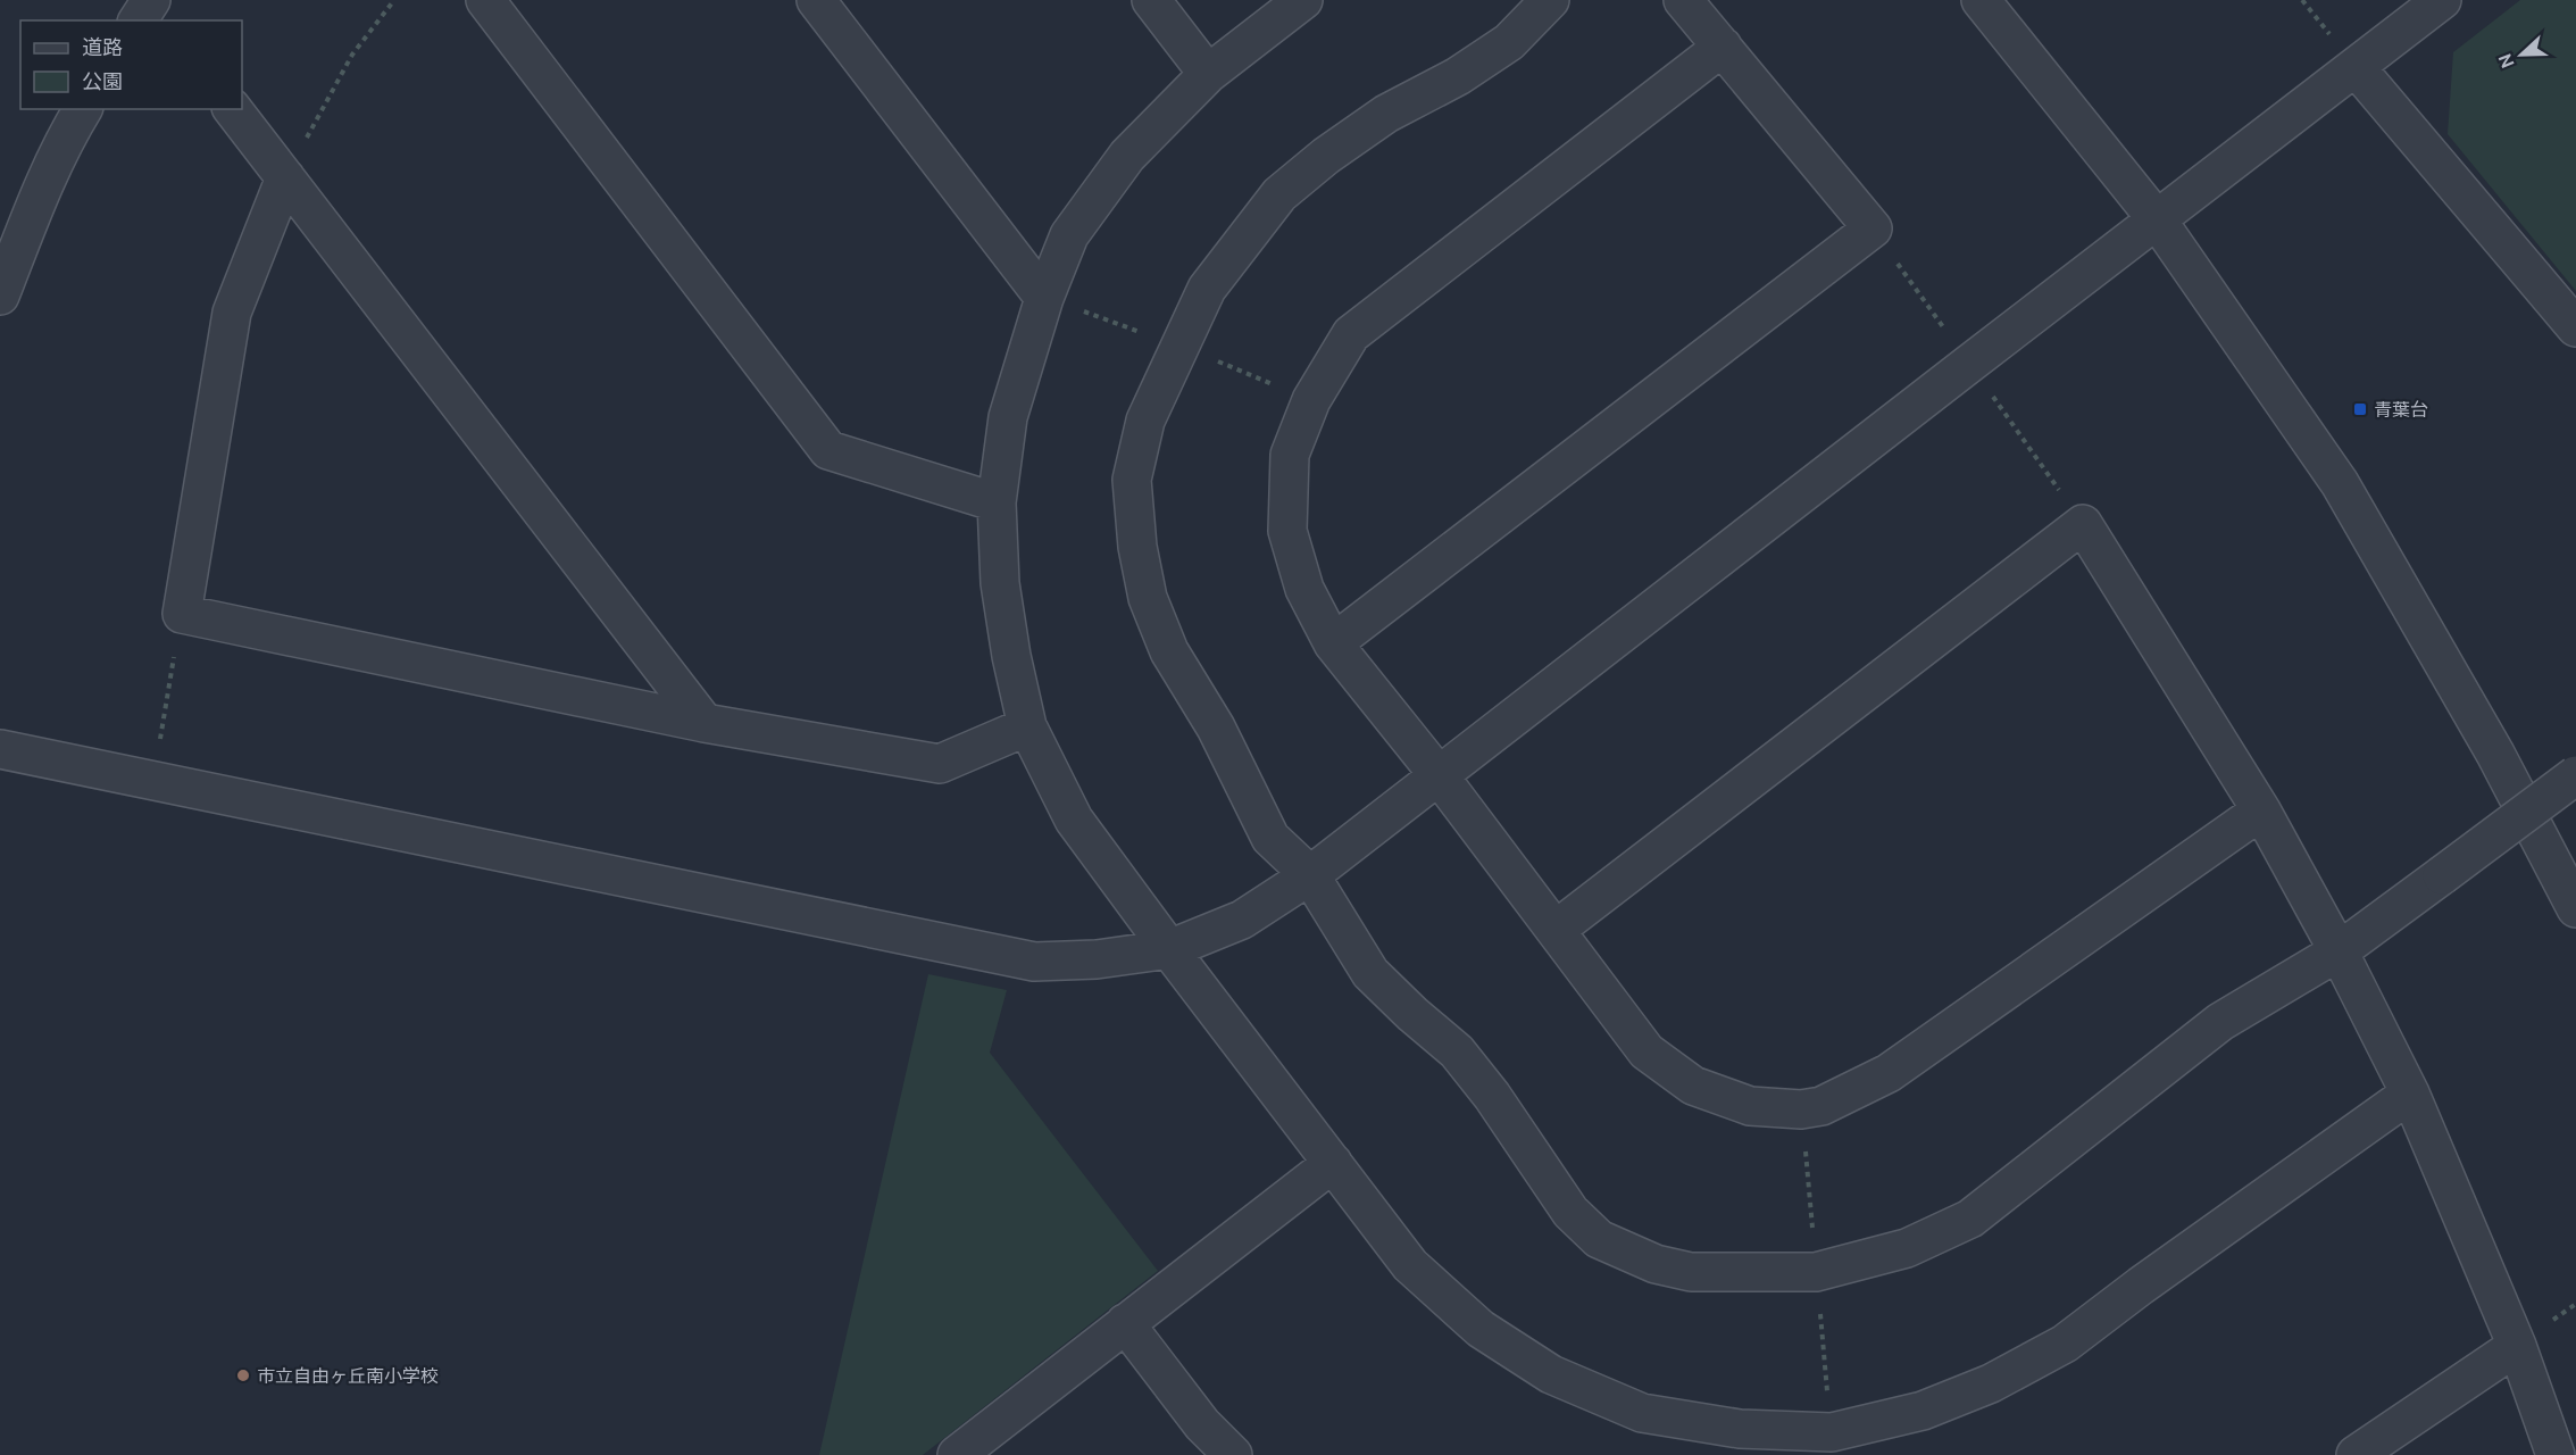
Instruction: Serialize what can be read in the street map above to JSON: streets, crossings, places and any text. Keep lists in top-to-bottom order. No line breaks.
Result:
{"places":{"transit":["青葉台"],"other":["市立自由ヶ丘南小学校"]},"legend":["道路","公園"],"north":"left"}
